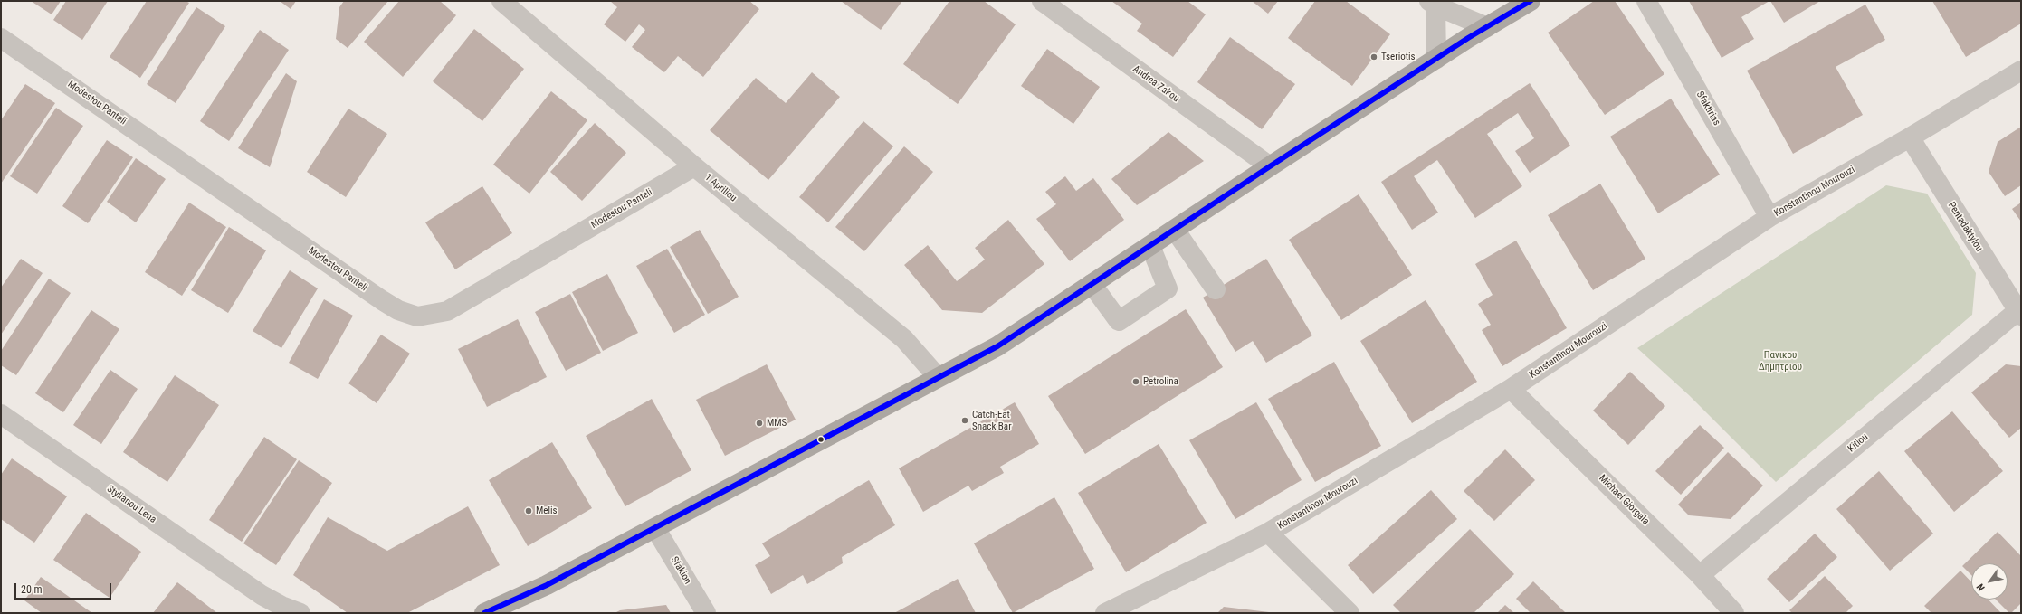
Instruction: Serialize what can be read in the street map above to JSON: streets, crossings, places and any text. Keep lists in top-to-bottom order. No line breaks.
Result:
{"streets":{"street":["Andrea Zakou","Modestou Panteli","Sfaktirias","1 Apriliou","Konstantinou Mourouzi","Pentadaktylou","Kitiou","Michael Giorgala","Stylianou Lena","Sfakion"]},"crossings":[["Modestou Panteli","1 Apriliou"],["Sfaktirias","Konstantinou Mourouzi"],["Konstantinou Mourouzi","Pentadaktylou"],["Konstantinou Mourouzi","Michael Giorgala"],["Pentadaktylou","Kitiou"],["Kitiou","Michael Giorgala"]],"parks":["Πανικου Δημητριου"],"places":["Tseriotis","Petrolina","Catch-Eat Snack Bar","MMS","Melis"],"scale_bar":"20 m","north":"bottom left"}
